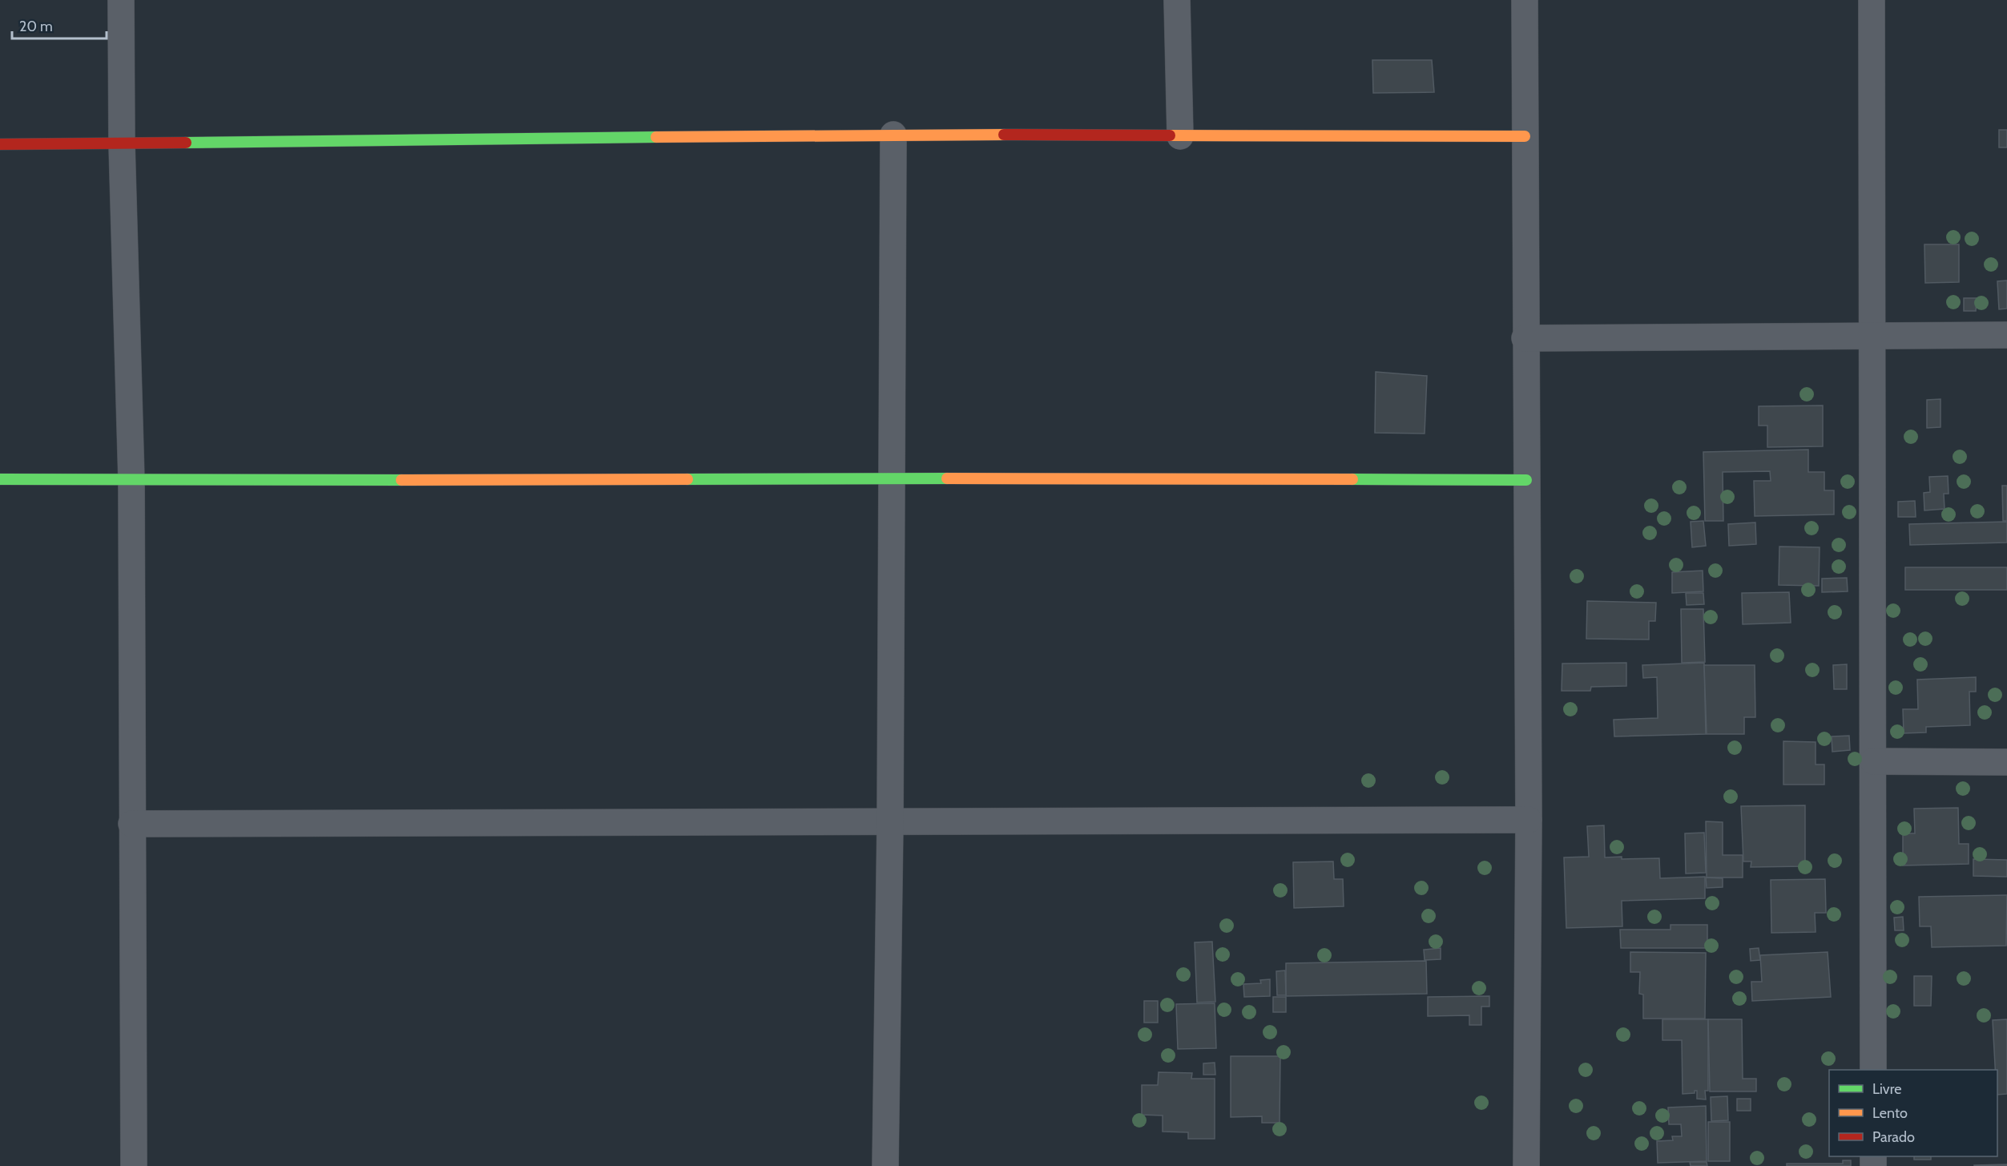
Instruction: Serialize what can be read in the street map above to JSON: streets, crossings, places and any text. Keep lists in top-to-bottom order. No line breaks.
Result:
{"legend":["Livre","Lento","Parado"],"scale_bar":"20 m"}
